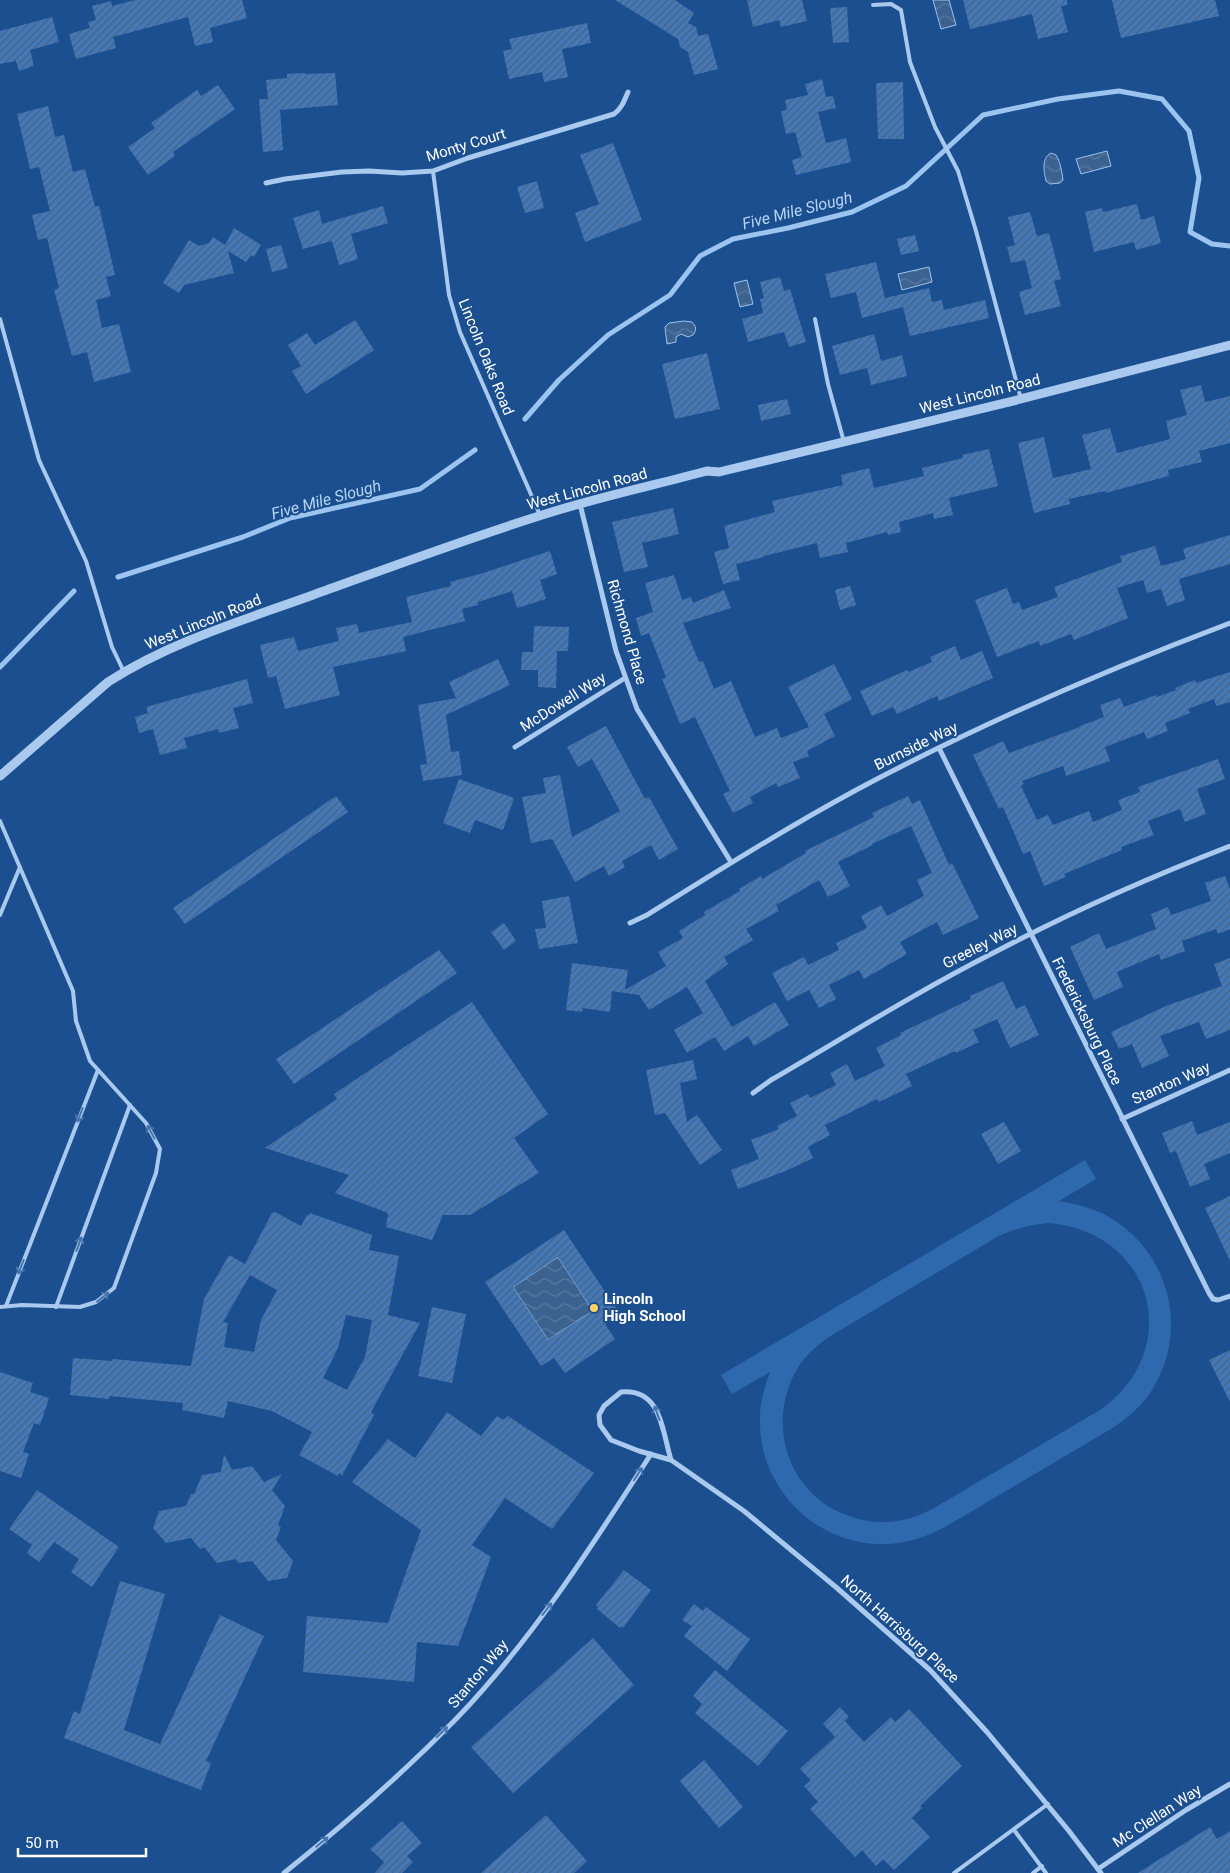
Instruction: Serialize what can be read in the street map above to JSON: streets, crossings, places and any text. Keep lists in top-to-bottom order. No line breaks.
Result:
{"streets":{"street":["Monty Court","West Lincoln Road","Richmond Place","McDowell Way","Burnside Way","Greeley Way","Fredericksburg Place","Stanton Way","North Harrisburg Place","Mc Clellan Way"],"lane":["Lincoln Oaks Road"]},"crossings":[["Monty Court","Lincoln Oaks Road"],["Lincoln Oaks Road","West Lincoln Road"],["West Lincoln Road","Richmond Place"],["Richmond Place","McDowell Way"],["Richmond Place","Burnside Way"],["Burnside Way","Fredericksburg Place"],["Greeley Way","Fredericksburg Place"],["Fredericksburg Place","Stanton Way"],["Stanton Way","North Harrisburg Place"],["North Harrisburg Place","Mc Clellan Way"]],"one_way":["Stanton Way"],"water":["Five Mile Slough"],"places":["Lincoln High School"],"scale_bar":"50 m"}
